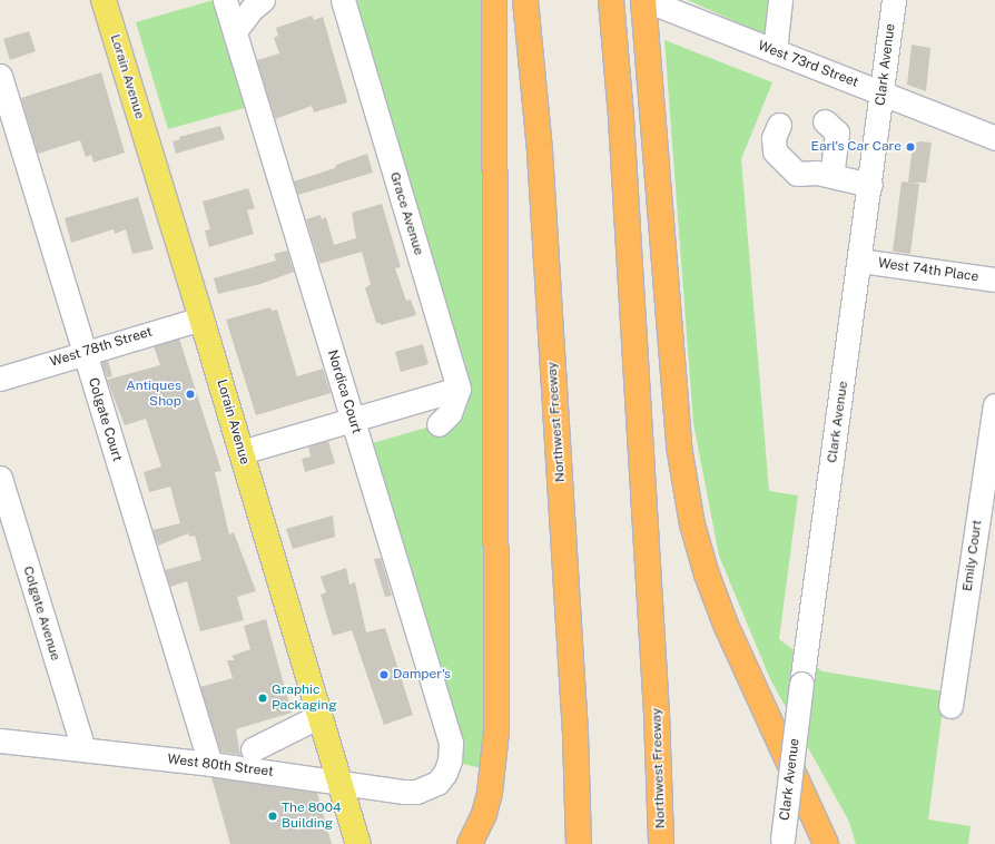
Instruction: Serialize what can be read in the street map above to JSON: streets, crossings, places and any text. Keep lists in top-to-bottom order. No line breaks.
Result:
{"streets":{"highway":["Northwest Freeway"],"main road":["Lorain Avenue"],"street":["West 73rd Street","Clark Avenue","Grace Avenue","West 74th Place","West 78th Street","Nordica Court","Colgate Court","Emily Court","Colgate Avenue","West 80th Street"]},"crossings":[["West 73rd Street","Clark Avenue"],["Clark Avenue","West 74th Place"],["Lorain Avenue","West 78th Street"],["Lorain Avenue","West 80th Street"],["West 78th Street","Colgate Court"],["Nordica Court","West 80th Street"],["Colgate Court","West 80th Street"],["Colgate Avenue","West 80th Street"]],"places":["Earl's Car Care","Antiques Shop","Damper's","Graphic Packaging","The 8004 Building"]}
